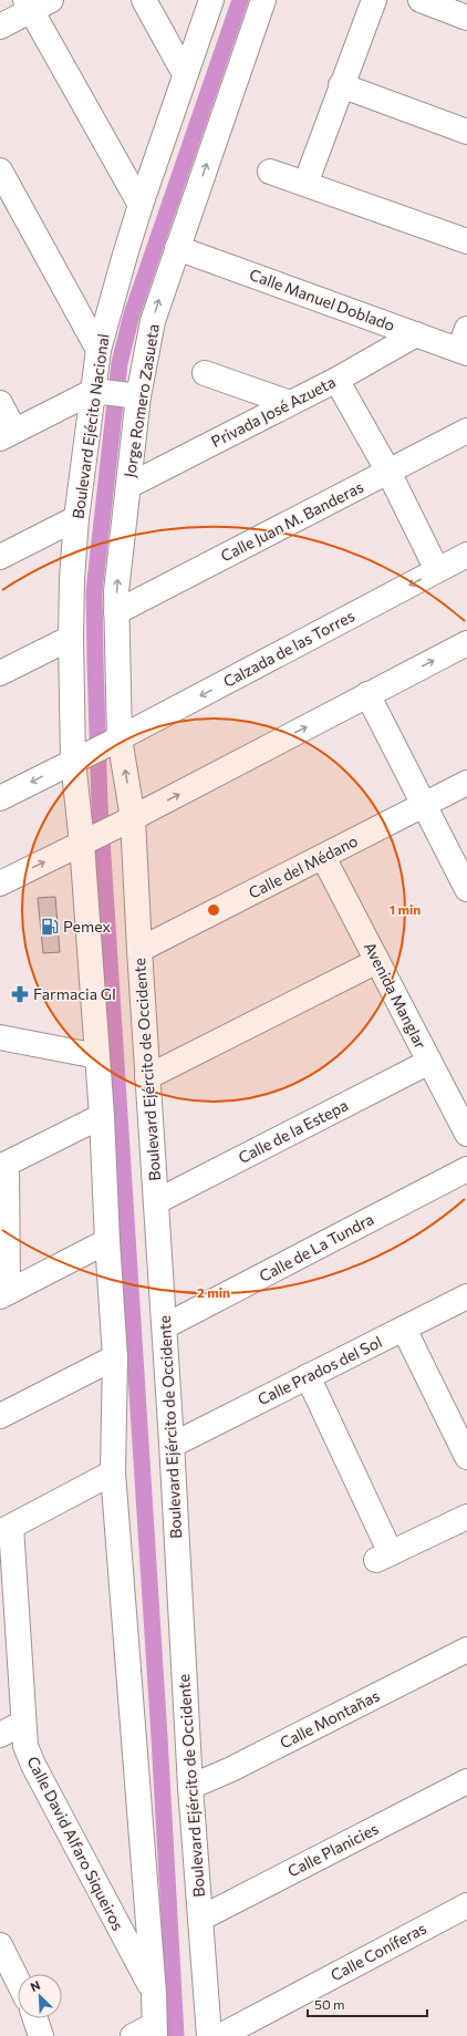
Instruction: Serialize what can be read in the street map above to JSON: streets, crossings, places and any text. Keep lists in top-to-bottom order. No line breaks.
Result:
{"streets":{"street":["Calle Manuel Doblado","Jorge Romero Zasueta","Privada José Azueta","Boulevard Ejécito Nacional","Calle Juan M. Banderas","Calzada de las Torres","Calle del Médano","Avenida Manglar","Boulevard Ejército de Occidente","Calle de la Estepa","Calle de La Tundra","Calle Prados del Sol","Calle Montañas","Calle David Alfaro Siqueiros","Calle Planicies","Calle Coníferas"]},"crossings":[["Calle Manuel Doblado","Jorge Romero Zasueta"],["Calle Manuel Doblado","Privada José Azueta"],["Jorge Romero Zasueta","Privada José Azueta"],["Jorge Romero Zasueta","Boulevard Ejécito Nacional"],["Jorge Romero Zasueta","Calle Juan M. Banderas"],["Jorge Romero Zasueta","Calzada de las Torres"],["Jorge Romero Zasueta","Boulevard Ejército de Occidente"],["Boulevard Ejécito Nacional","Calzada de las Torres"],["Calle del Médano","Avenida Manglar"],["Calle del Médano","Boulevard Ejército de Occidente"],["Avenida Manglar","Calle de la Estepa"],["Boulevard Ejército de Occidente","Calle de la Estepa"],["Boulevard Ejército de Occidente","Calle de La Tundra"],["Boulevard Ejército de Occidente","Calle Prados del Sol"],["Boulevard Ejército de Occidente","Calle Montañas"],["Boulevard Ejército de Occidente","Calle Planicies"]],"one_way":["Jorge Romero Zasueta"],"places":{"fuel station":["Pemex"],"pharmacy":["Farmacia GI"]},"scale_bar":"50 m","north":"top left","rings":["1 min","2 min"]}
